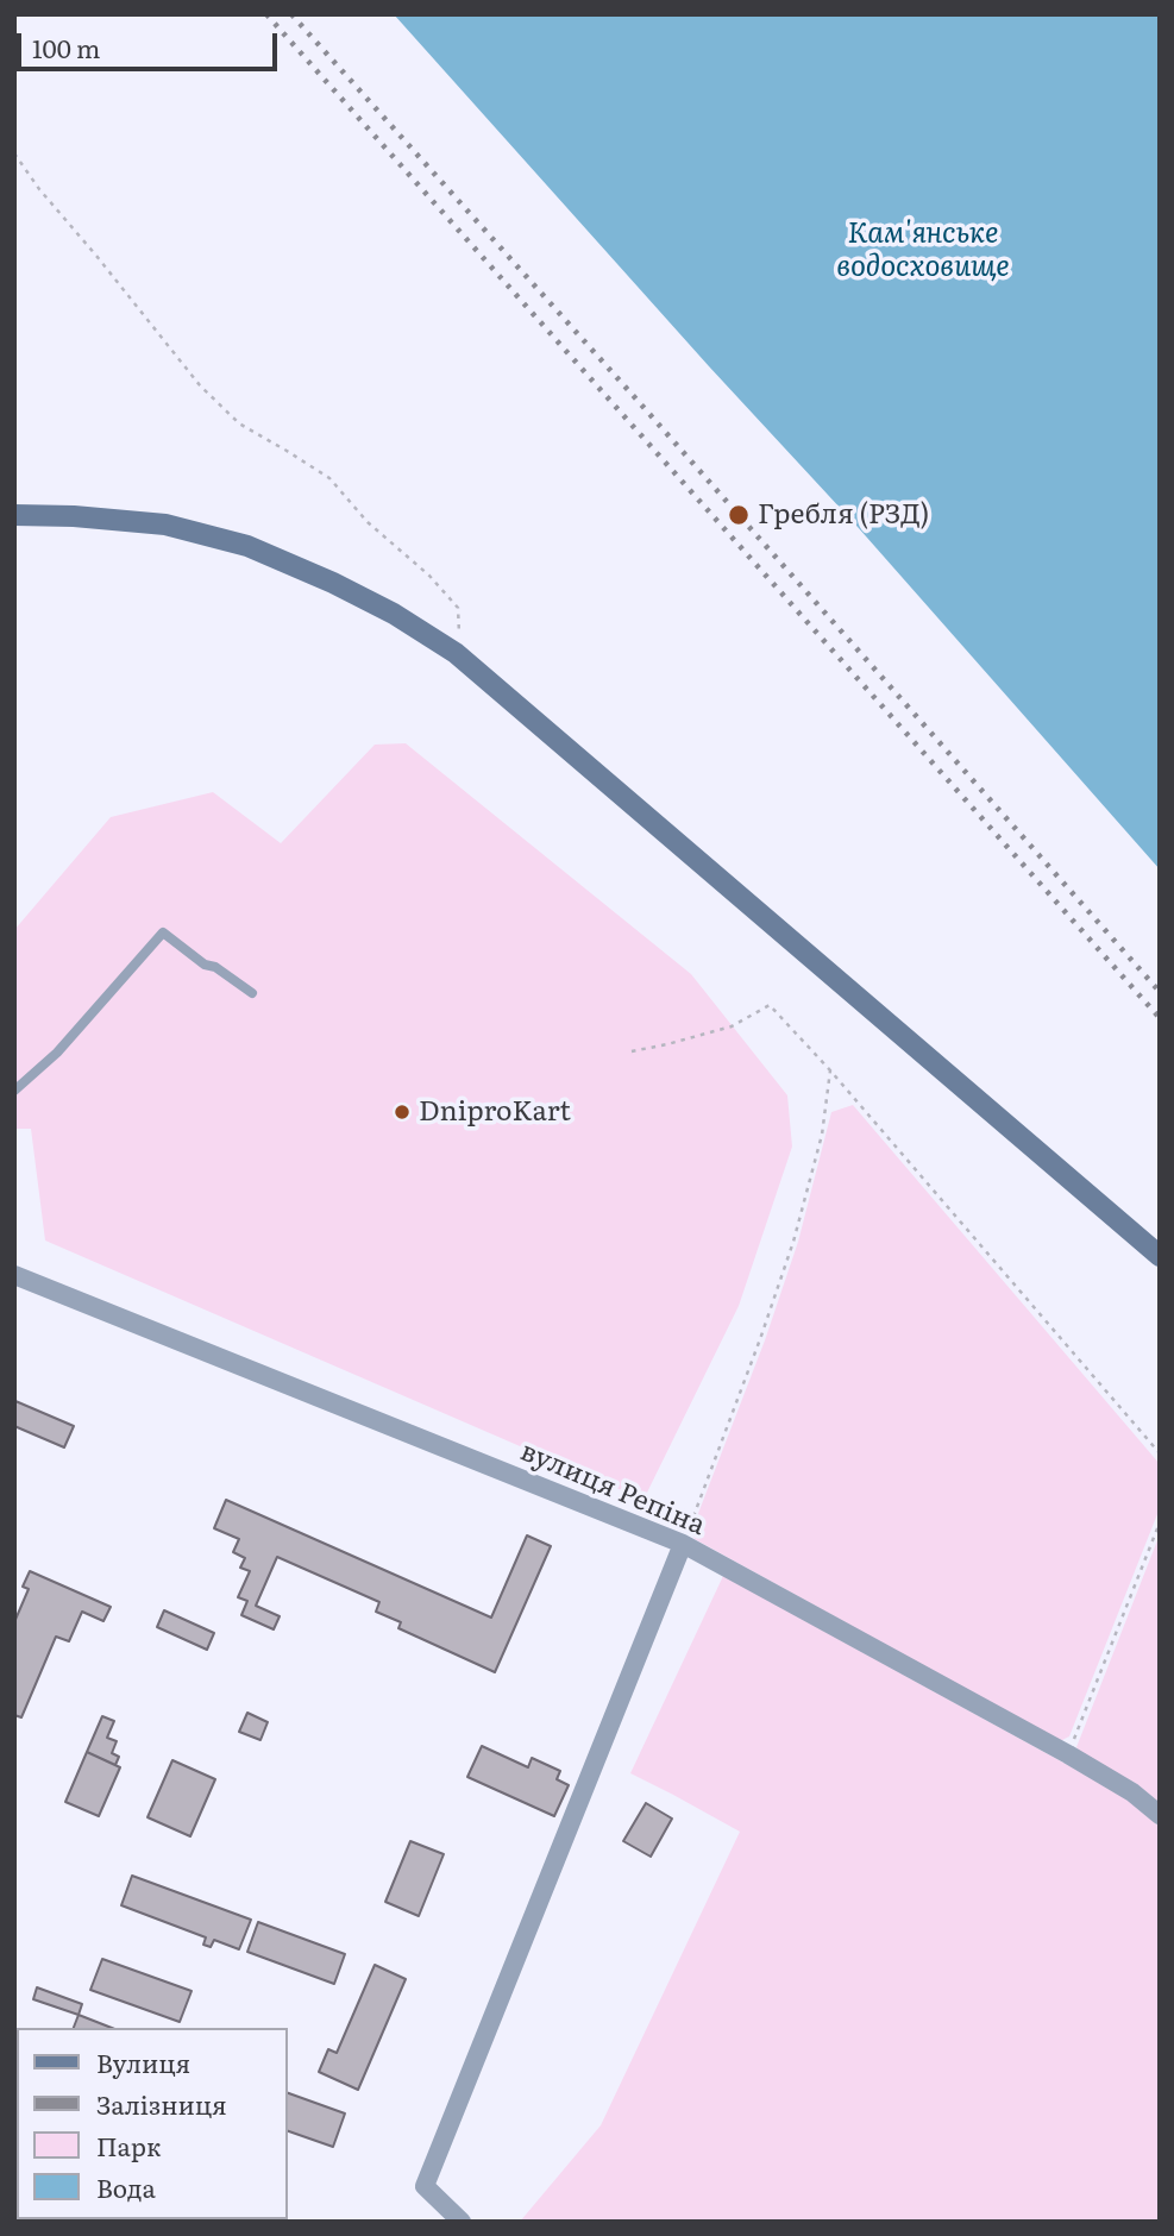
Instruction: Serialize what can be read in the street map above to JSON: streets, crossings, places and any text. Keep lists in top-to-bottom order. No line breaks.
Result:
{"streets":{"street":["вулиця Репіна"]},"water":["Кам'янське водосховище"],"places":["Гребля (РЗД)","DniproKart"],"legend":["Вулиця","Залізниця","Парк","Вода"],"scale_bar":"100 m"}
